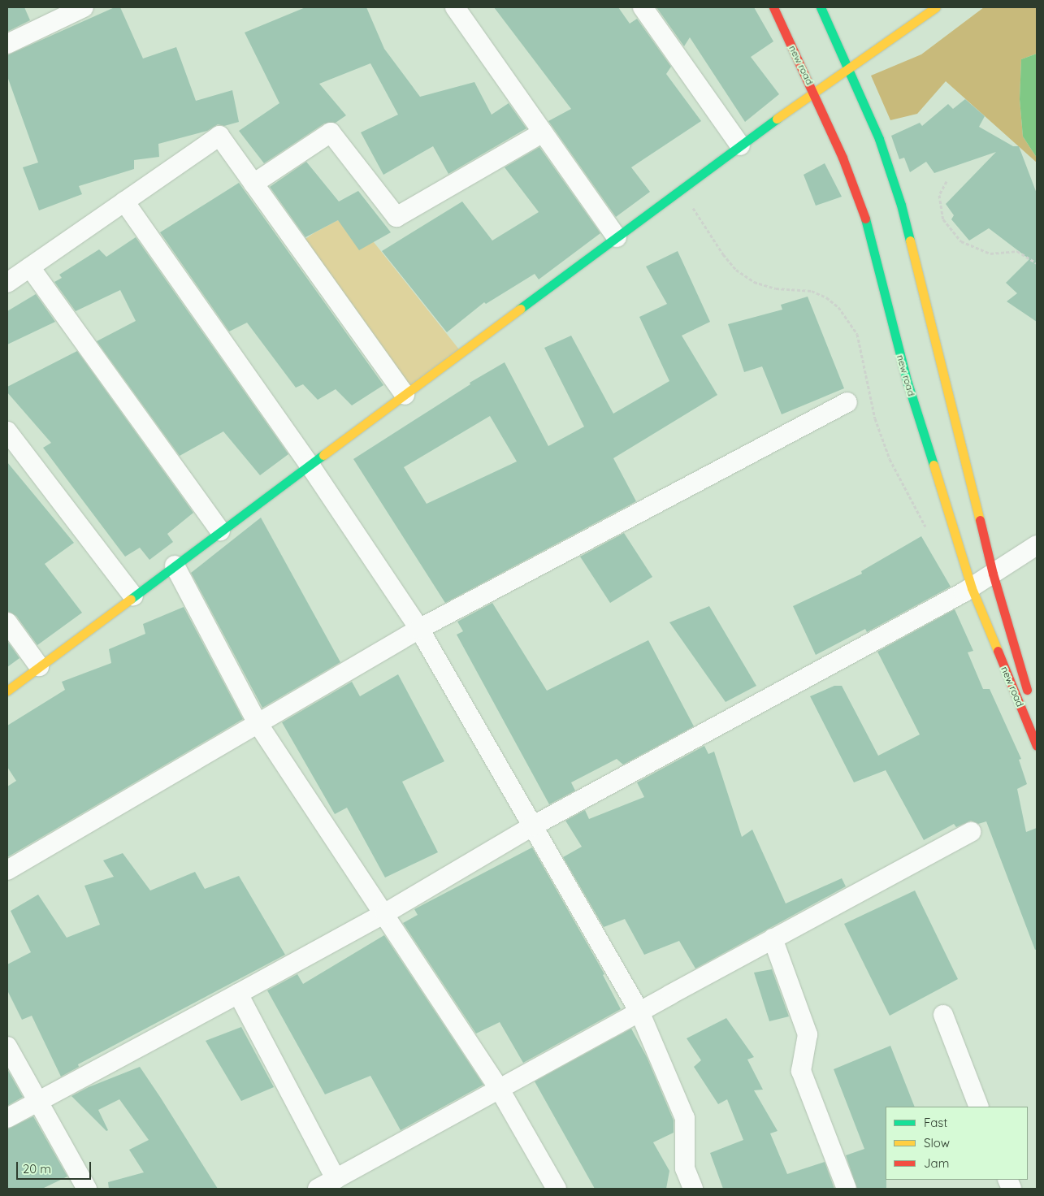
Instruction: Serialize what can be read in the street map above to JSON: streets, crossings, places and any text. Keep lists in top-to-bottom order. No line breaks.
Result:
{"streets":{"main road":["new road"]},"legend":["Fast","Slow","Jam"],"scale_bar":"20 m"}
